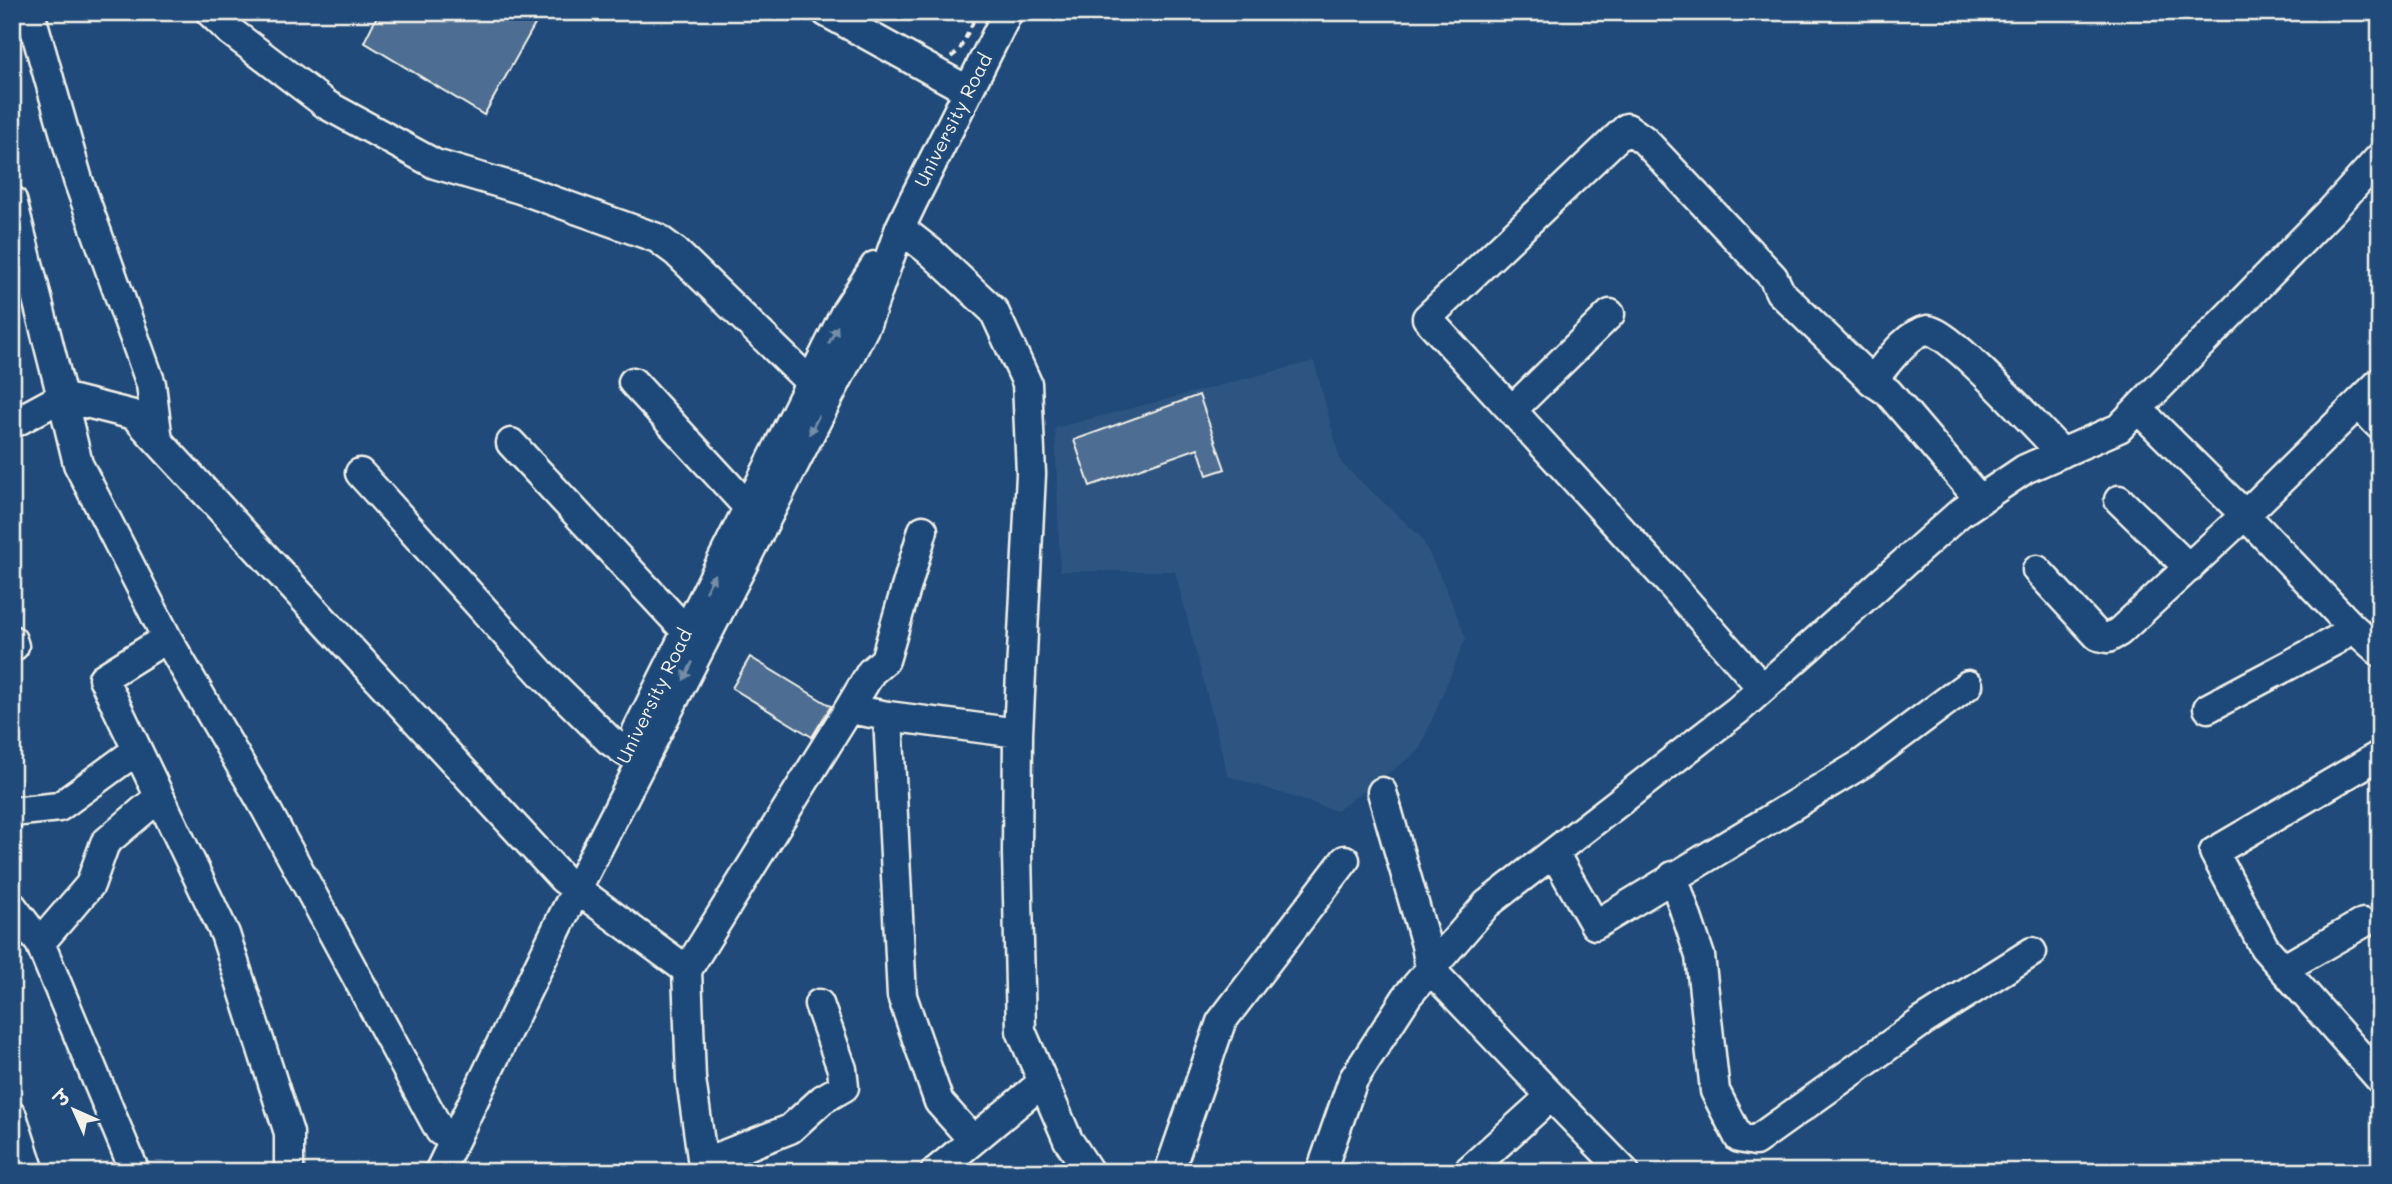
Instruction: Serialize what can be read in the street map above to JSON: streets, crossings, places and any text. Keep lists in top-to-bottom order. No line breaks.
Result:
{"streets":{"street":["University Road"]},"north":"top left"}
